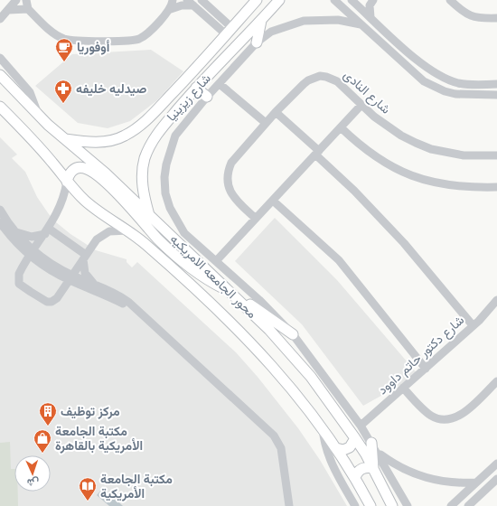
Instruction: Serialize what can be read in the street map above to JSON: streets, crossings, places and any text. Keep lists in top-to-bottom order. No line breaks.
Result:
{"streets":{"main road":["شارع زيزينيا","محور الجامعه الامريكيه"],"street":["شارع النادى","شارع دكتور حاتم داوود"]},"crossings":[["شارع زيزينيا","محور الجامعه الامريكيه"]],"places":{"cafe":["أوفوريا"],"pharmacy":["صيدليه خليفه"],"building":["مركز توظيف"],"shop":["مكتبة الجامعة الأمريكية بالقاهرة"],"library":["مكتبة الجامعة الأمريكية"]},"north":"bottom"}
